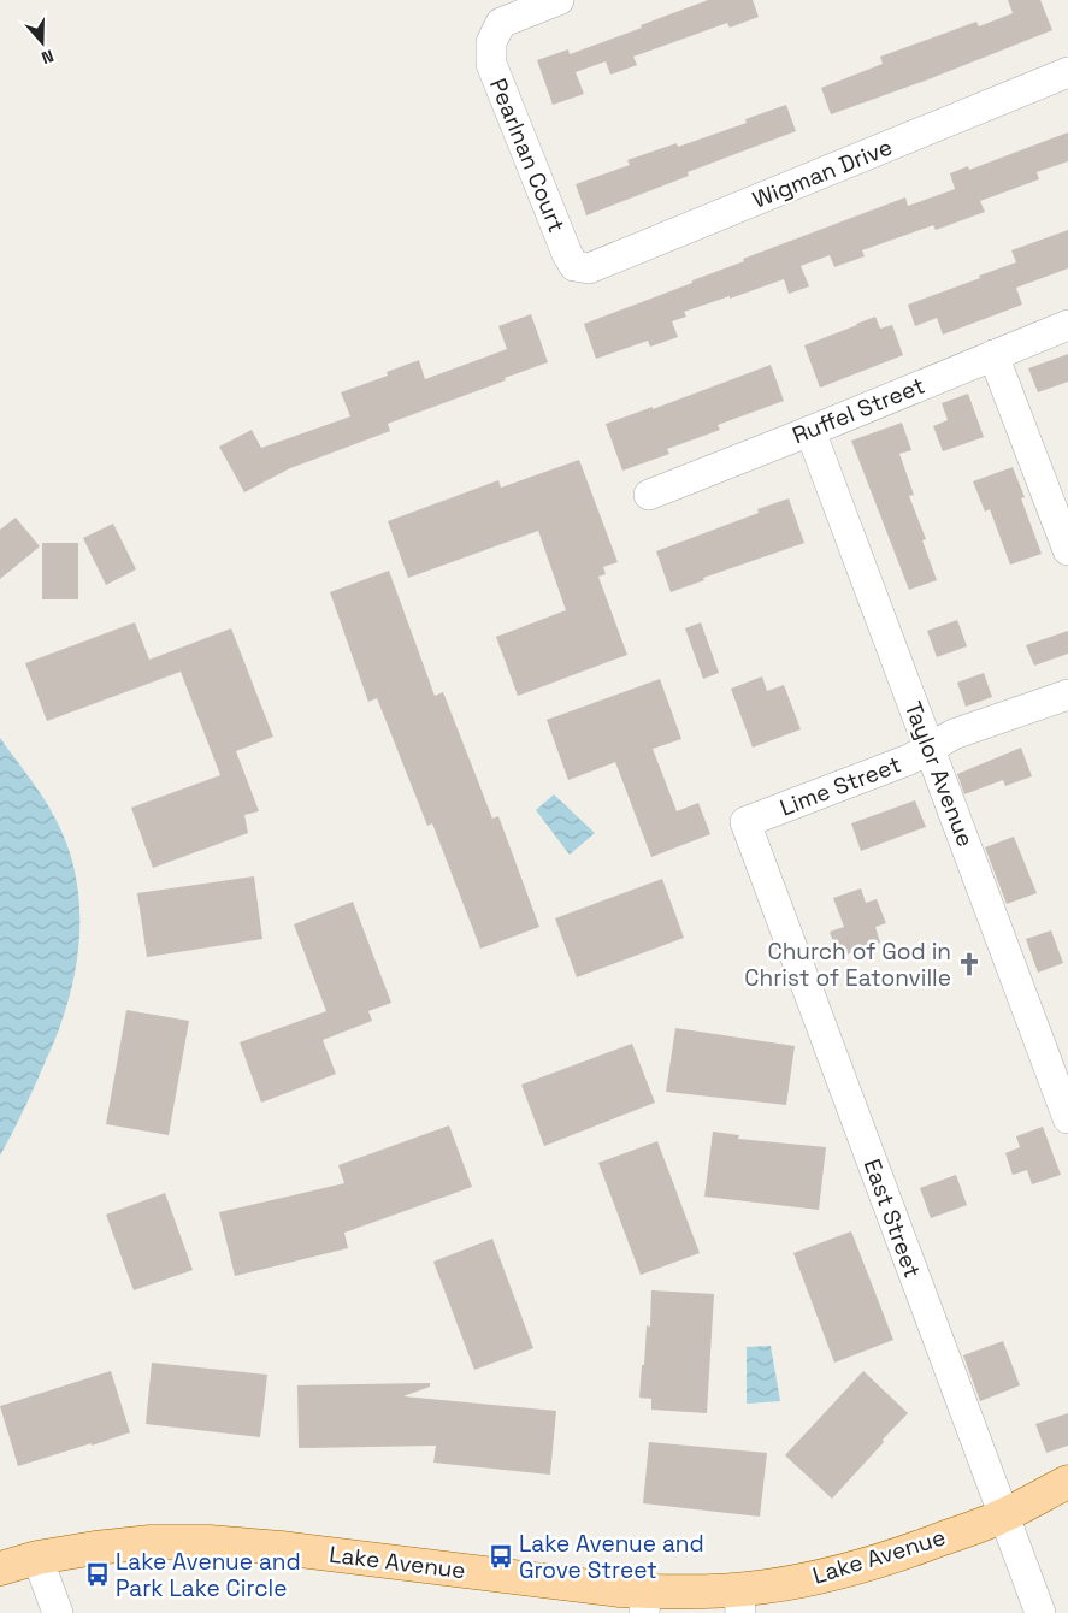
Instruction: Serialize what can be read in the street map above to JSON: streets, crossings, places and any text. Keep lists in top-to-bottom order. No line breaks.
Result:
{"streets":{"main road":["Lake Avenue"],"street":["Pearlnan Court","Wigman Drive","Ruffel Street","Taylor Avenue","Lime Street","East Street"]},"crossings":[["Pearlnan Court","Wigman Drive"],["Ruffel Street","Taylor Avenue"],["Taylor Avenue","Lime Street"],["Lime Street","East Street"],["East Street","Lake Avenue"]],"places":{"church":["Church of God in Christ of Eatonville"],"bus stop":["Lake Avenue and Grove Street","Lake Avenue and Park Lake Circle"]},"north":"bottom"}
